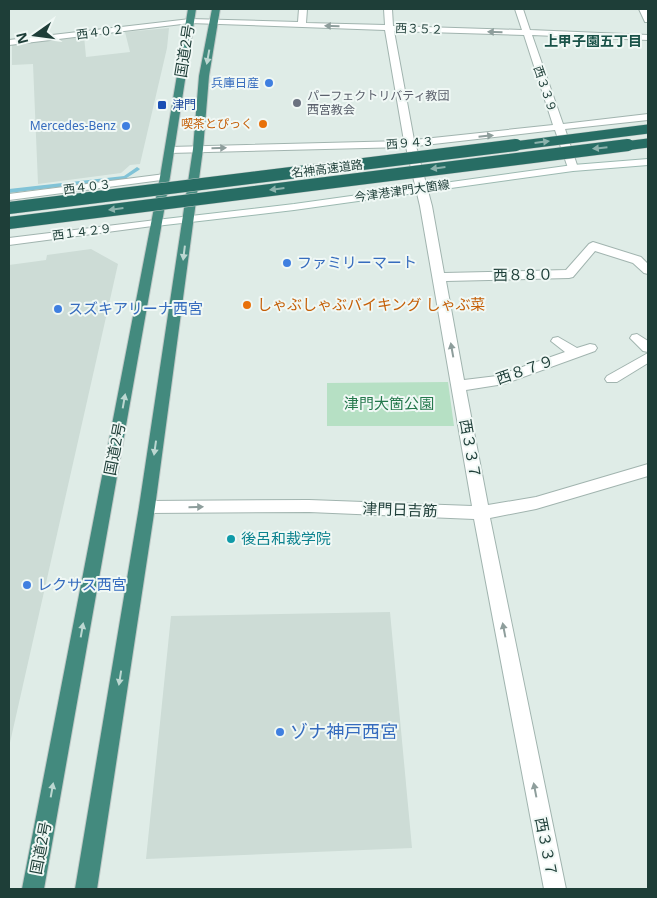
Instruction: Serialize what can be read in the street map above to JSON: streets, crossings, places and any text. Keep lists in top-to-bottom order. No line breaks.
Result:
{"streets":{"highway":["国道2号","名神高速道路"],"street":["西３５２","西４０２","西３３９","西９４３","西４０３","今津港津門大箇線","西１４２９","西８８０","西８７９","西３３７","津門日吉筋"]},"crossings":[["西３５２","西４０２"],["西３５２","国道2号"],["西３５２","西３３９"],["西３５２","西３３７"],["西４０２","国道2号"],["国道2号","西９４３"],["国道2号","西４０３"],["国道2号","今津港津門大箇線"],["国道2号","西１４２９"],["国道2号","津門日吉筋"],["西３３９","西９４３"],["西３３９","今津港津門大箇線"],["西９４３","西３３７"],["今津港津門大箇線","西１４２９"],["今津港津門大箇線","西３３７"],["西８８０","西３３７"],["西８７９","西３３７"],["西３３７","津門日吉筋"]],"one_way":["西３５２","西９４３","西３３７","津門日吉筋"],"districts":["上甲子園五丁目"],"parks":["津門大箇公園"],"places":{"other":["兵庫日産","パーフェクトリバティ教団 西宮教会","喫茶とぴっく","Mercedes-Benz","ファミリーマート","しゃぶしゃぶバイキング しゃぶ菜","スズキアリーナ西宮","後呂和裁学院","レクサス西宮","ゾナ神戸西宮"],"transit":["津門"]},"north":"left"}
